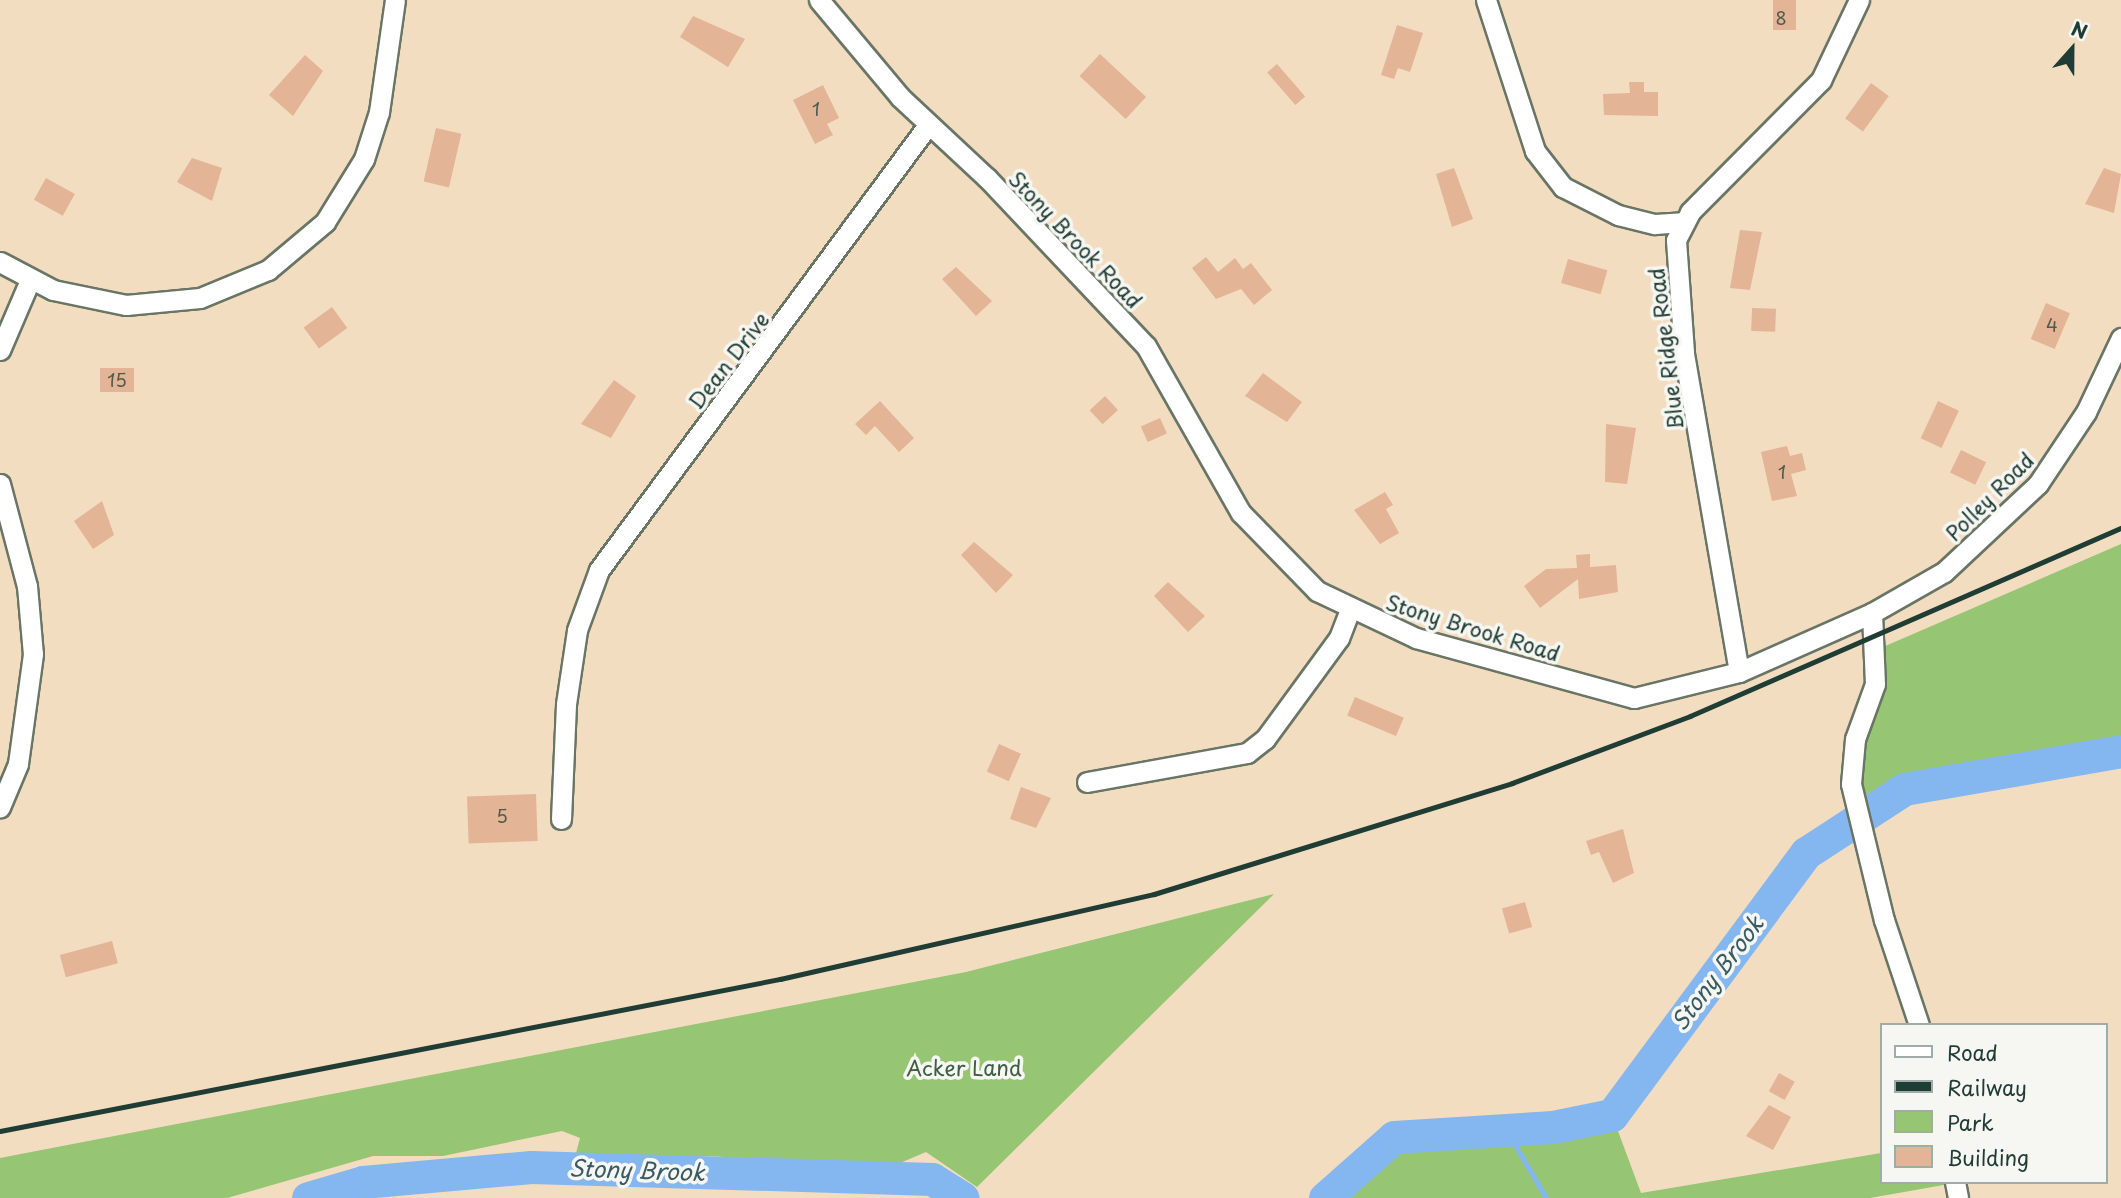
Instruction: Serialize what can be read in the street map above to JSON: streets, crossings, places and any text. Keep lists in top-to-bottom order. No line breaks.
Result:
{"streets":{"street":["Stony Brook Road","Blue Ridge Road","Dean Drive","Polley Road"]},"crossings":[["Stony Brook Road","Blue Ridge Road"],["Stony Brook Road","Dean Drive"],["Stony Brook Road","Polley Road"]],"water":["Stony Brook"],"parks":["Acker Land"],"house_numbers":["8","1","4","15","1","5"],"legend":["Road","Railway","Park","Building"],"north":"top"}
